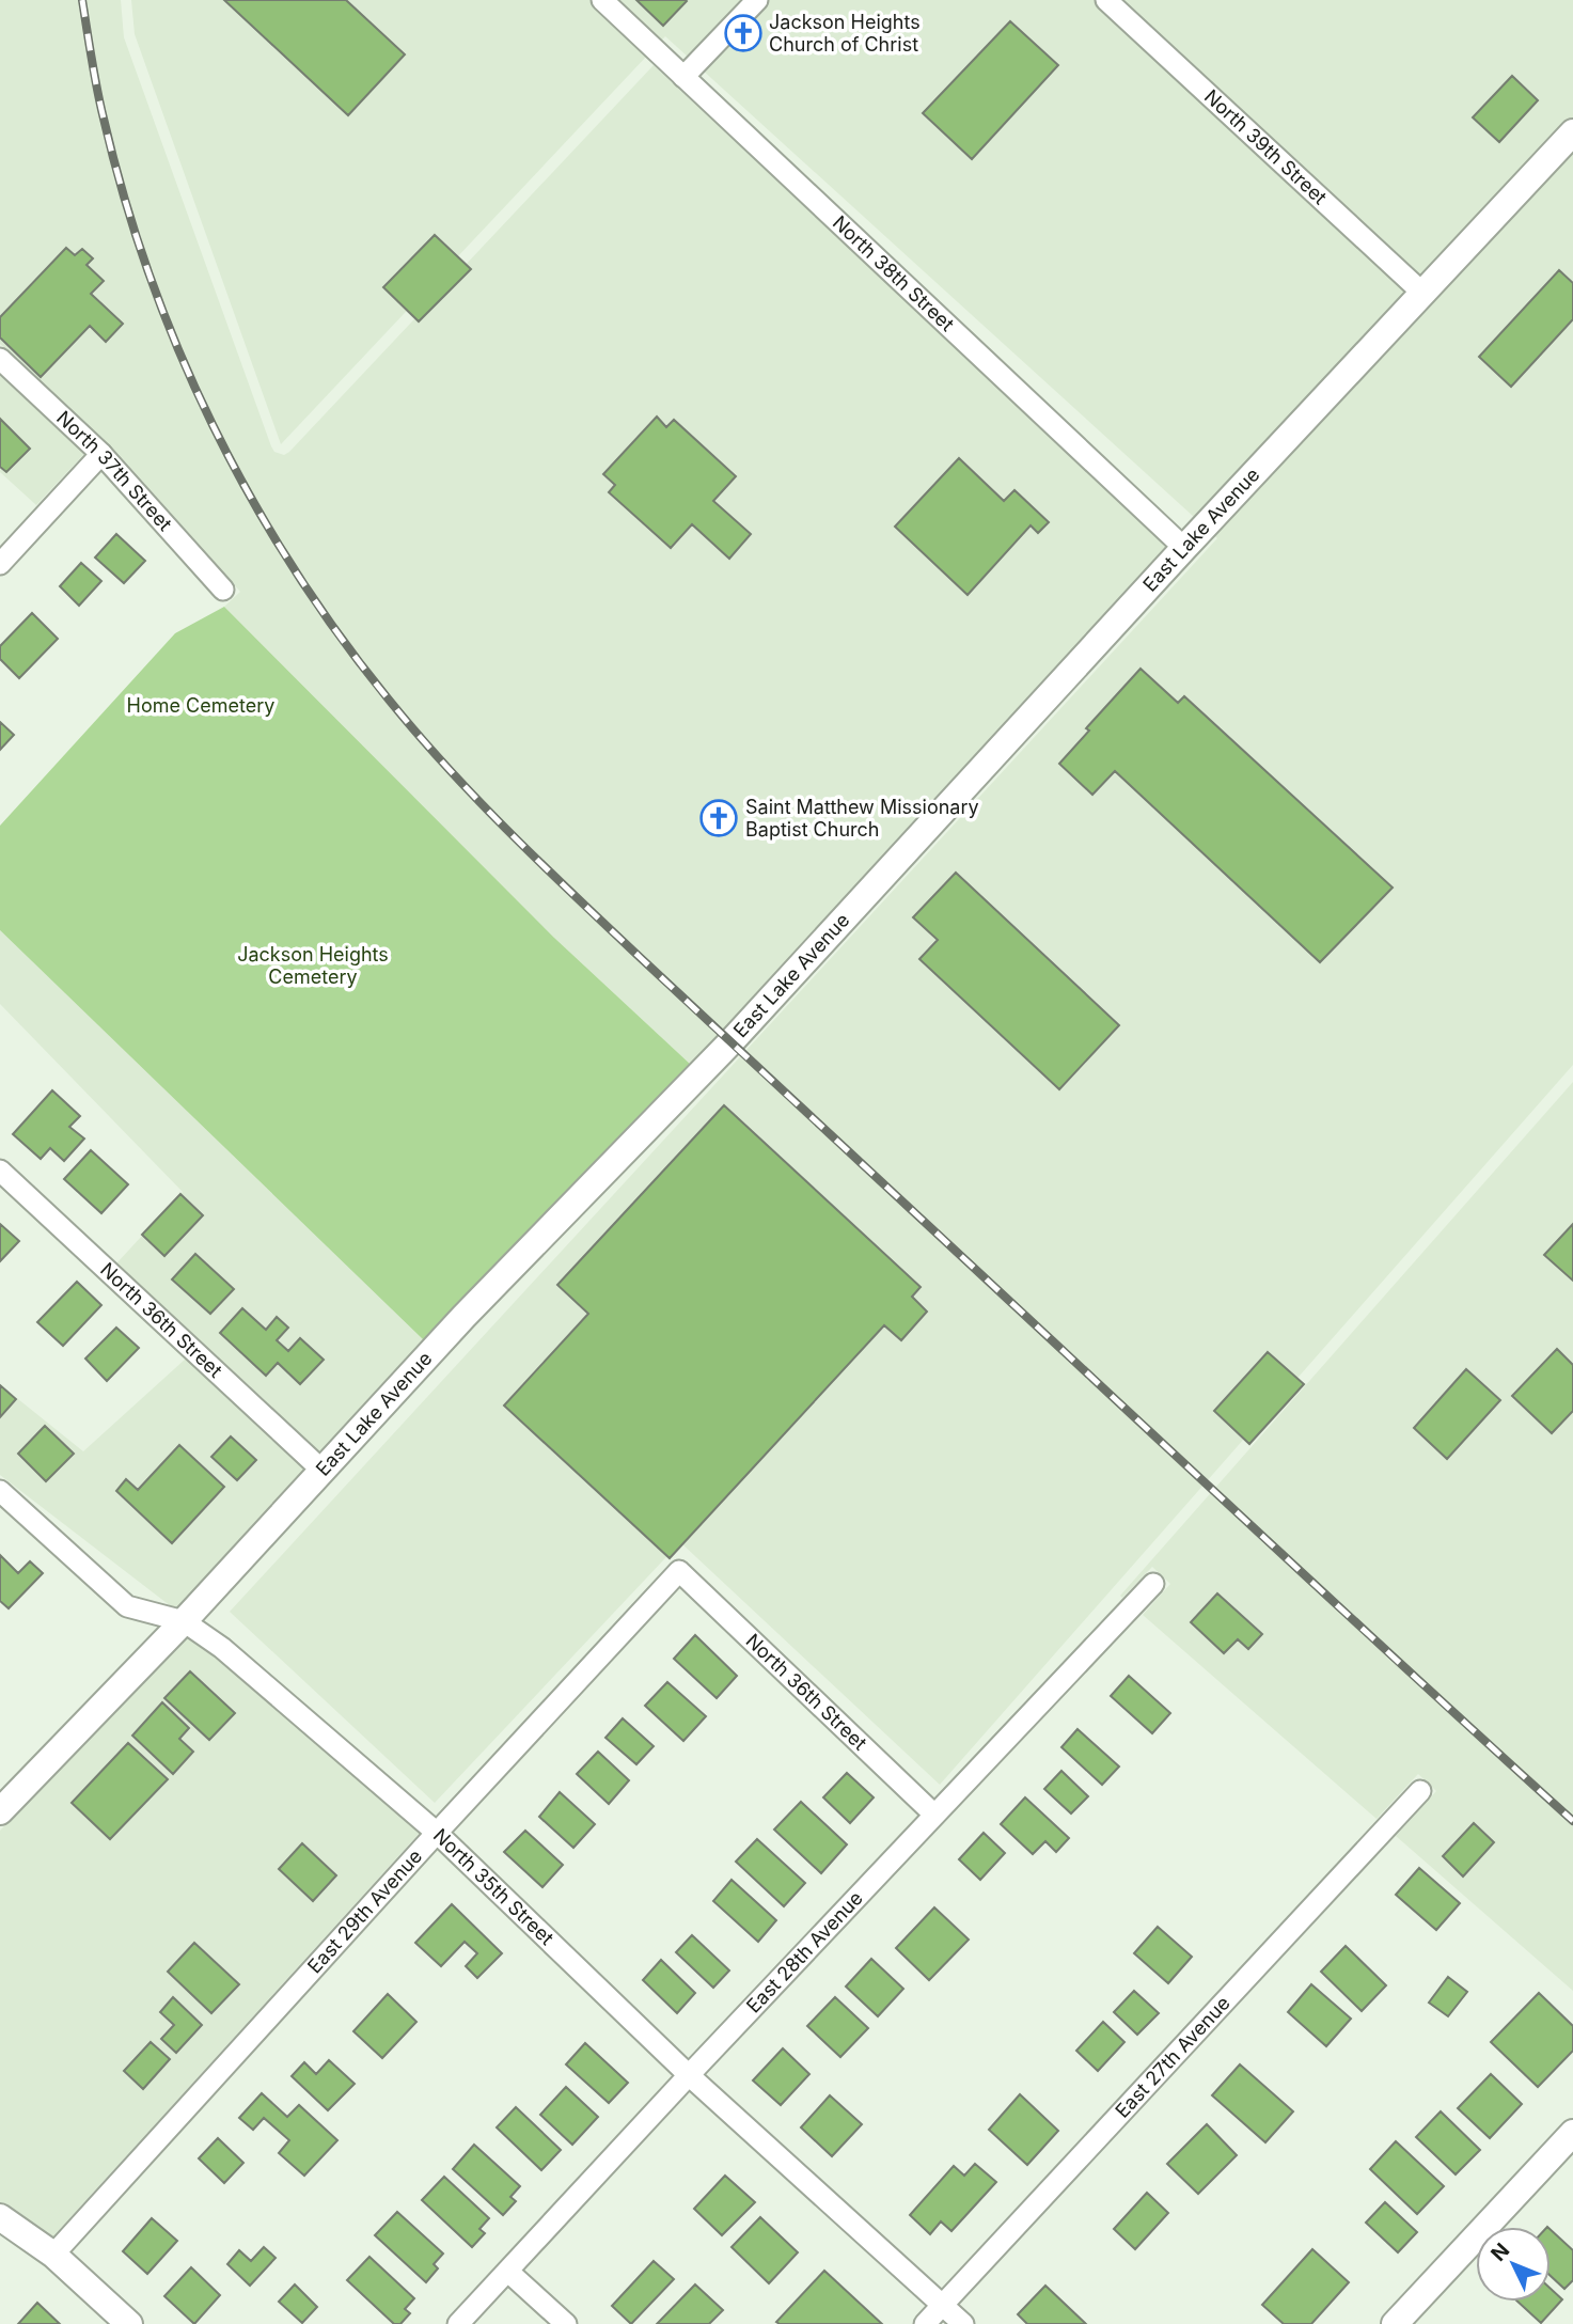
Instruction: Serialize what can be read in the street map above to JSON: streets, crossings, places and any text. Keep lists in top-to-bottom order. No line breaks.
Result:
{"streets":{"street":["North 39th Street","North 38th Street","North 37th Street","East Lake Avenue","North 36th Street","North 35th Street","East 29th Avenue","East 28th Avenue","East 27th Avenue"]},"crossings":[["North 39th Street","East Lake Avenue"],["North 38th Street","East Lake Avenue"],["East Lake Avenue","North 36th Street"],["East Lake Avenue","North 35th Street"],["North 36th Street","East 29th Avenue"],["North 36th Street","East 28th Avenue"],["North 35th Street","East 29th Avenue"],["North 35th Street","East 28th Avenue"],["North 35th Street","East 27th Avenue"]],"parks":["Home Cemetery","Jackson Heights Cemetery"],"places":{"church":["Jackson Heights Church of Christ","Saint Matthew Missionary Baptist Church"]},"north":"top left"}
